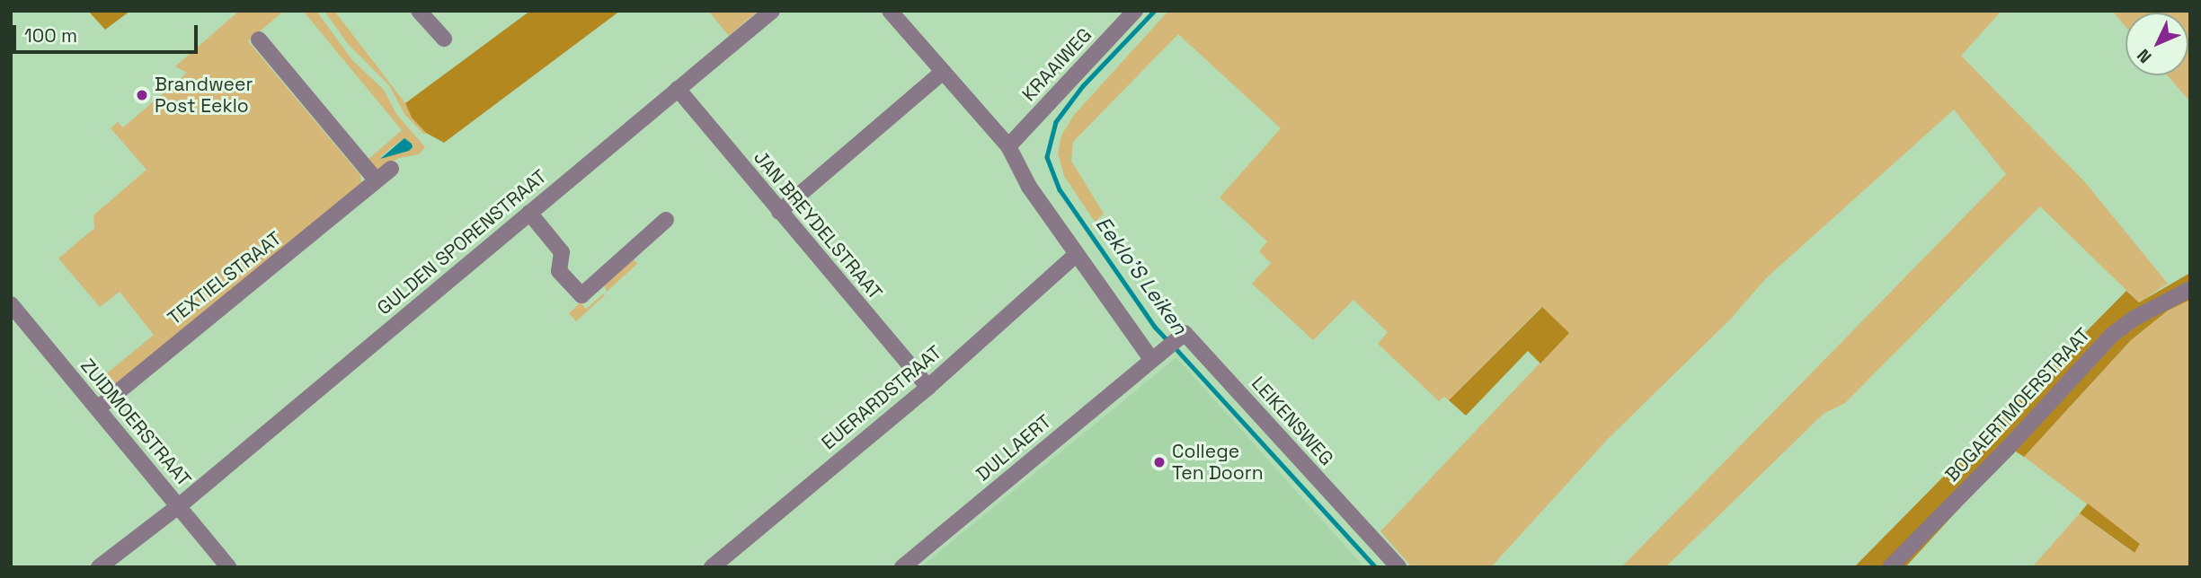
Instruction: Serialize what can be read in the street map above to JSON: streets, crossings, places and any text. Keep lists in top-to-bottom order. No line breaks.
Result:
{"streets":{"street":["KRAAIWEG","JAN BREYDELSTRAAT","GULDEN SPORENSTRAAT","TEXTIELSTRAAT","EUERARDSTRAAT","BOGAERTMOERSTRAAT","LEIKENSWEG","ZUIDMOERSTRAAT","DULLAERT"]},"crossings":[["JAN BREYDELSTRAAT","GULDEN SPORENSTRAAT"],["JAN BREYDELSTRAAT","EUERARDSTRAAT"],["GULDEN SPORENSTRAAT","ZUIDMOERSTRAAT"],["TEXTIELSTRAAT","ZUIDMOERSTRAAT"],["LEIKENSWEG","DULLAERT"]],"water":["Eeklo'S Leiken"],"places":["Brandweer Post Eeklo","College Ten Doorn"],"scale_bar":"100 m","north":"bottom left"}
